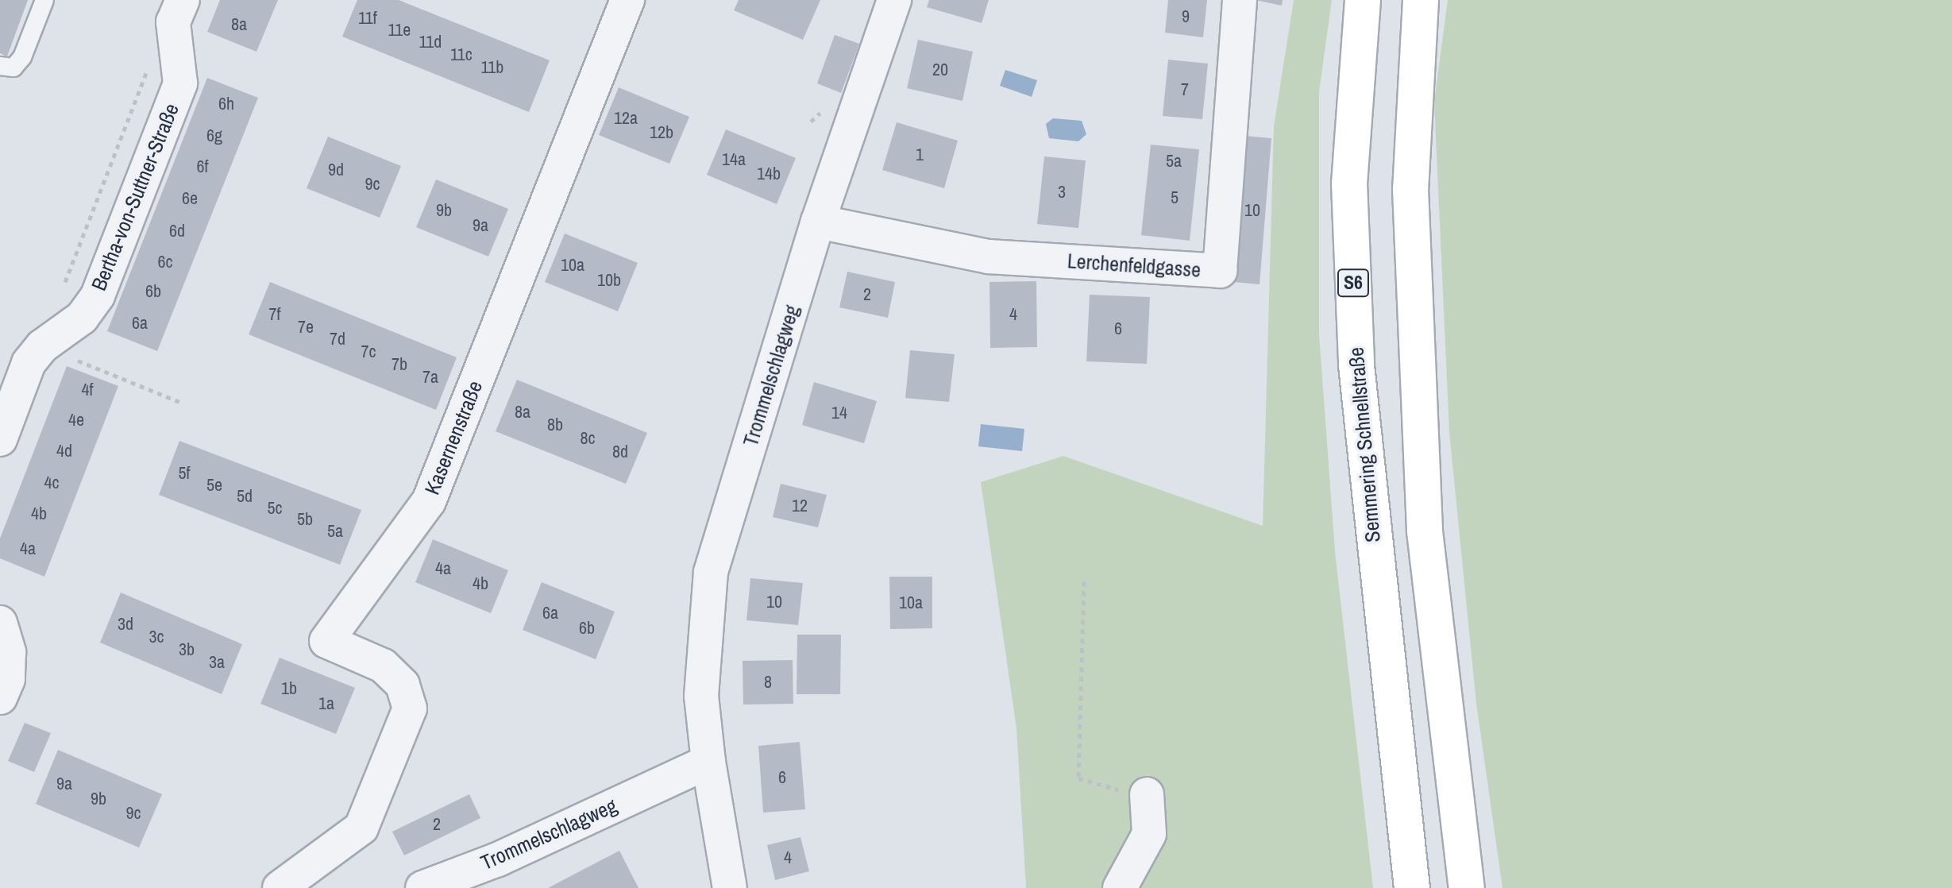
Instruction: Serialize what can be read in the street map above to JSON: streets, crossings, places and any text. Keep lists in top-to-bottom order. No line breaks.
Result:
{"streets":{"highway":["S6","Semmering Schnellstraße"],"street":["Bertha-von-Suttner-Straße","Lerchenfeldgasse","Trommelschlagweg","Kasernenstraße"]},"crossings":[["Lerchenfeldgasse","Trommelschlagweg"]],"house_numbers":["9","11f","8a","11e","11d","11c","11b","20","7","6h","12a","12b","6g","1","14a","5a","6f","9d","14b","9c","3","5","6e","9b","10","9a","6d","6c","10a","10b","6b","2","7f","4","6a","7e","6","7d","7c","7b","7a","4f","8a","14","4e","8b","8c","4d","8d","5f","4c","5e","5d","12","5c","4b","5b","5a","4a","4a","4b","10","10a","6a","3d","6b","3c","3b","3a","8","1b","1a","6","9a","9b","9c","2","4"]}
